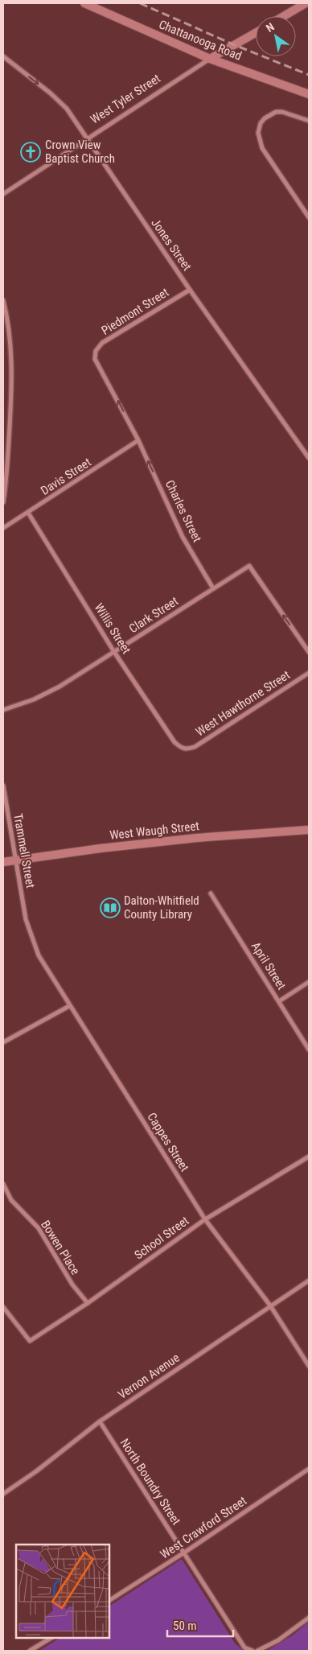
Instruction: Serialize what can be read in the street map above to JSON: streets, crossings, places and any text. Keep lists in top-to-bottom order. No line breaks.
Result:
{"streets":{"street":["Chattanooga Road","West Tyler Street","Jones Street","Piedmont Street","Davis Street","Charles Street","Clark Street","Willis Street","West Hawthorne Street","West Waugh Street","Trammell Street","April Street","Cappes Street","School Street","Bowen Place","Vernon Avenue","North Boundry Street","West Crawford Street"]},"crossings":[["Chattanooga Road","West Tyler Street"],["West Tyler Street","Jones Street"],["Jones Street","Piedmont Street"],["Piedmont Street","Davis Street"],["Piedmont Street","Charles Street"],["Davis Street","Charles Street"],["Davis Street","Willis Street"],["Charles Street","Clark Street"],["Clark Street","Willis Street"],["Willis Street","West Hawthorne Street"],["West Waugh Street","Trammell Street"],["Trammell Street","Cappes Street"],["Cappes Street","School Street"],["Cappes Street","Vernon Avenue"],["School Street","Bowen Place"],["Vernon Avenue","North Boundry Street"],["North Boundry Street","West Crawford Street"]],"one_way":["Charles Street"],"places":{"church":["Crown View Baptist Church"],"library":["Dalton-Whitfield County Library"]},"scale_bar":"50 m","north":"top left"}
